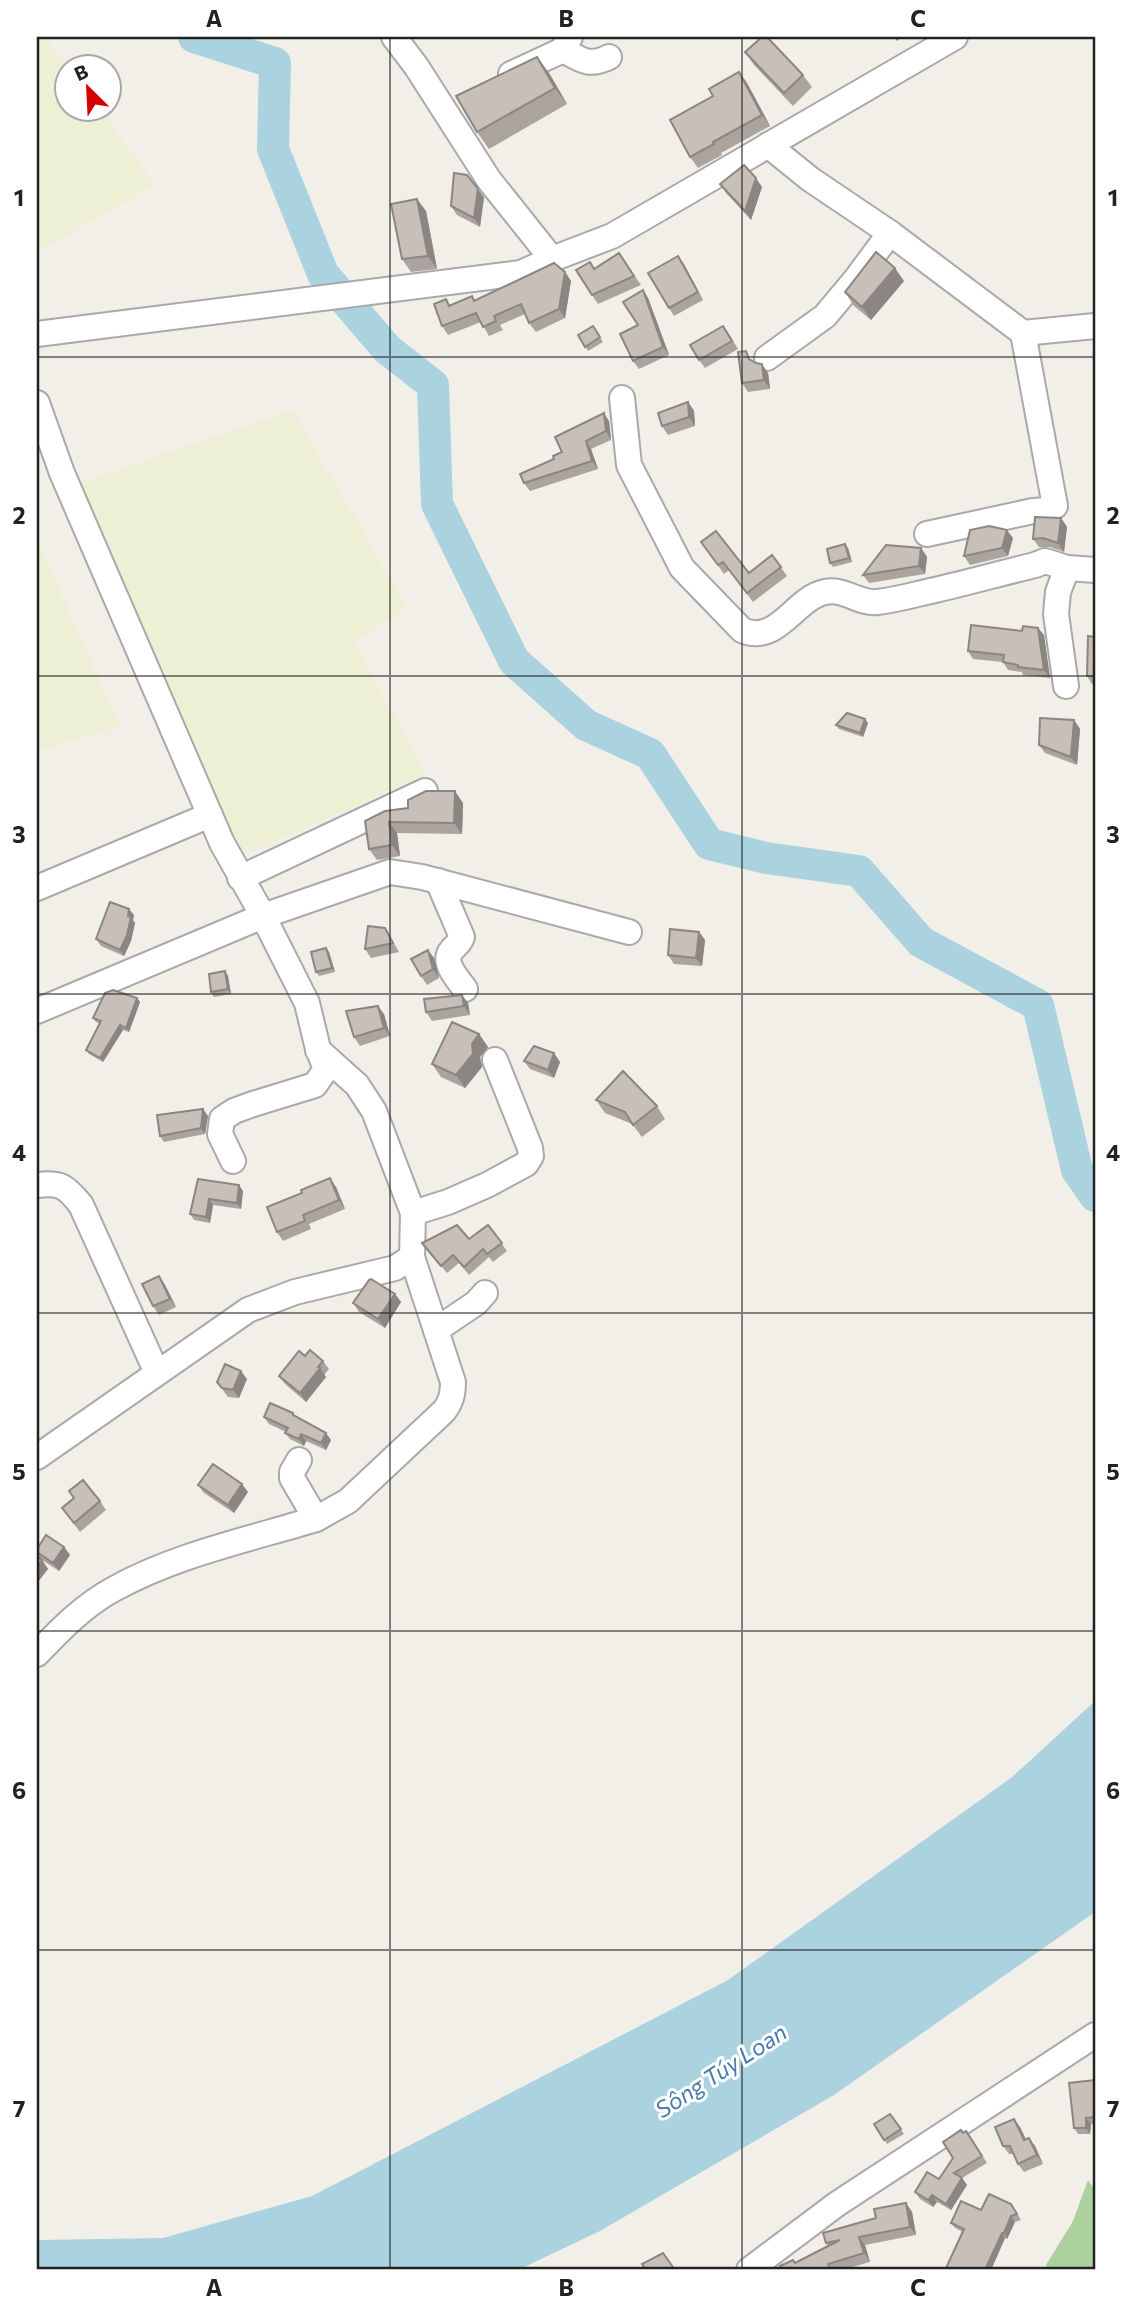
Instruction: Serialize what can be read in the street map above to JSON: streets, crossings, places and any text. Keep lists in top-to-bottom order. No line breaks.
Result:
{"water":["Sông Túy Loan"],"north":"top left","grid":{"columns":["A","B","C"],"rows":["1","2","3","4","5","6","7"]}}
